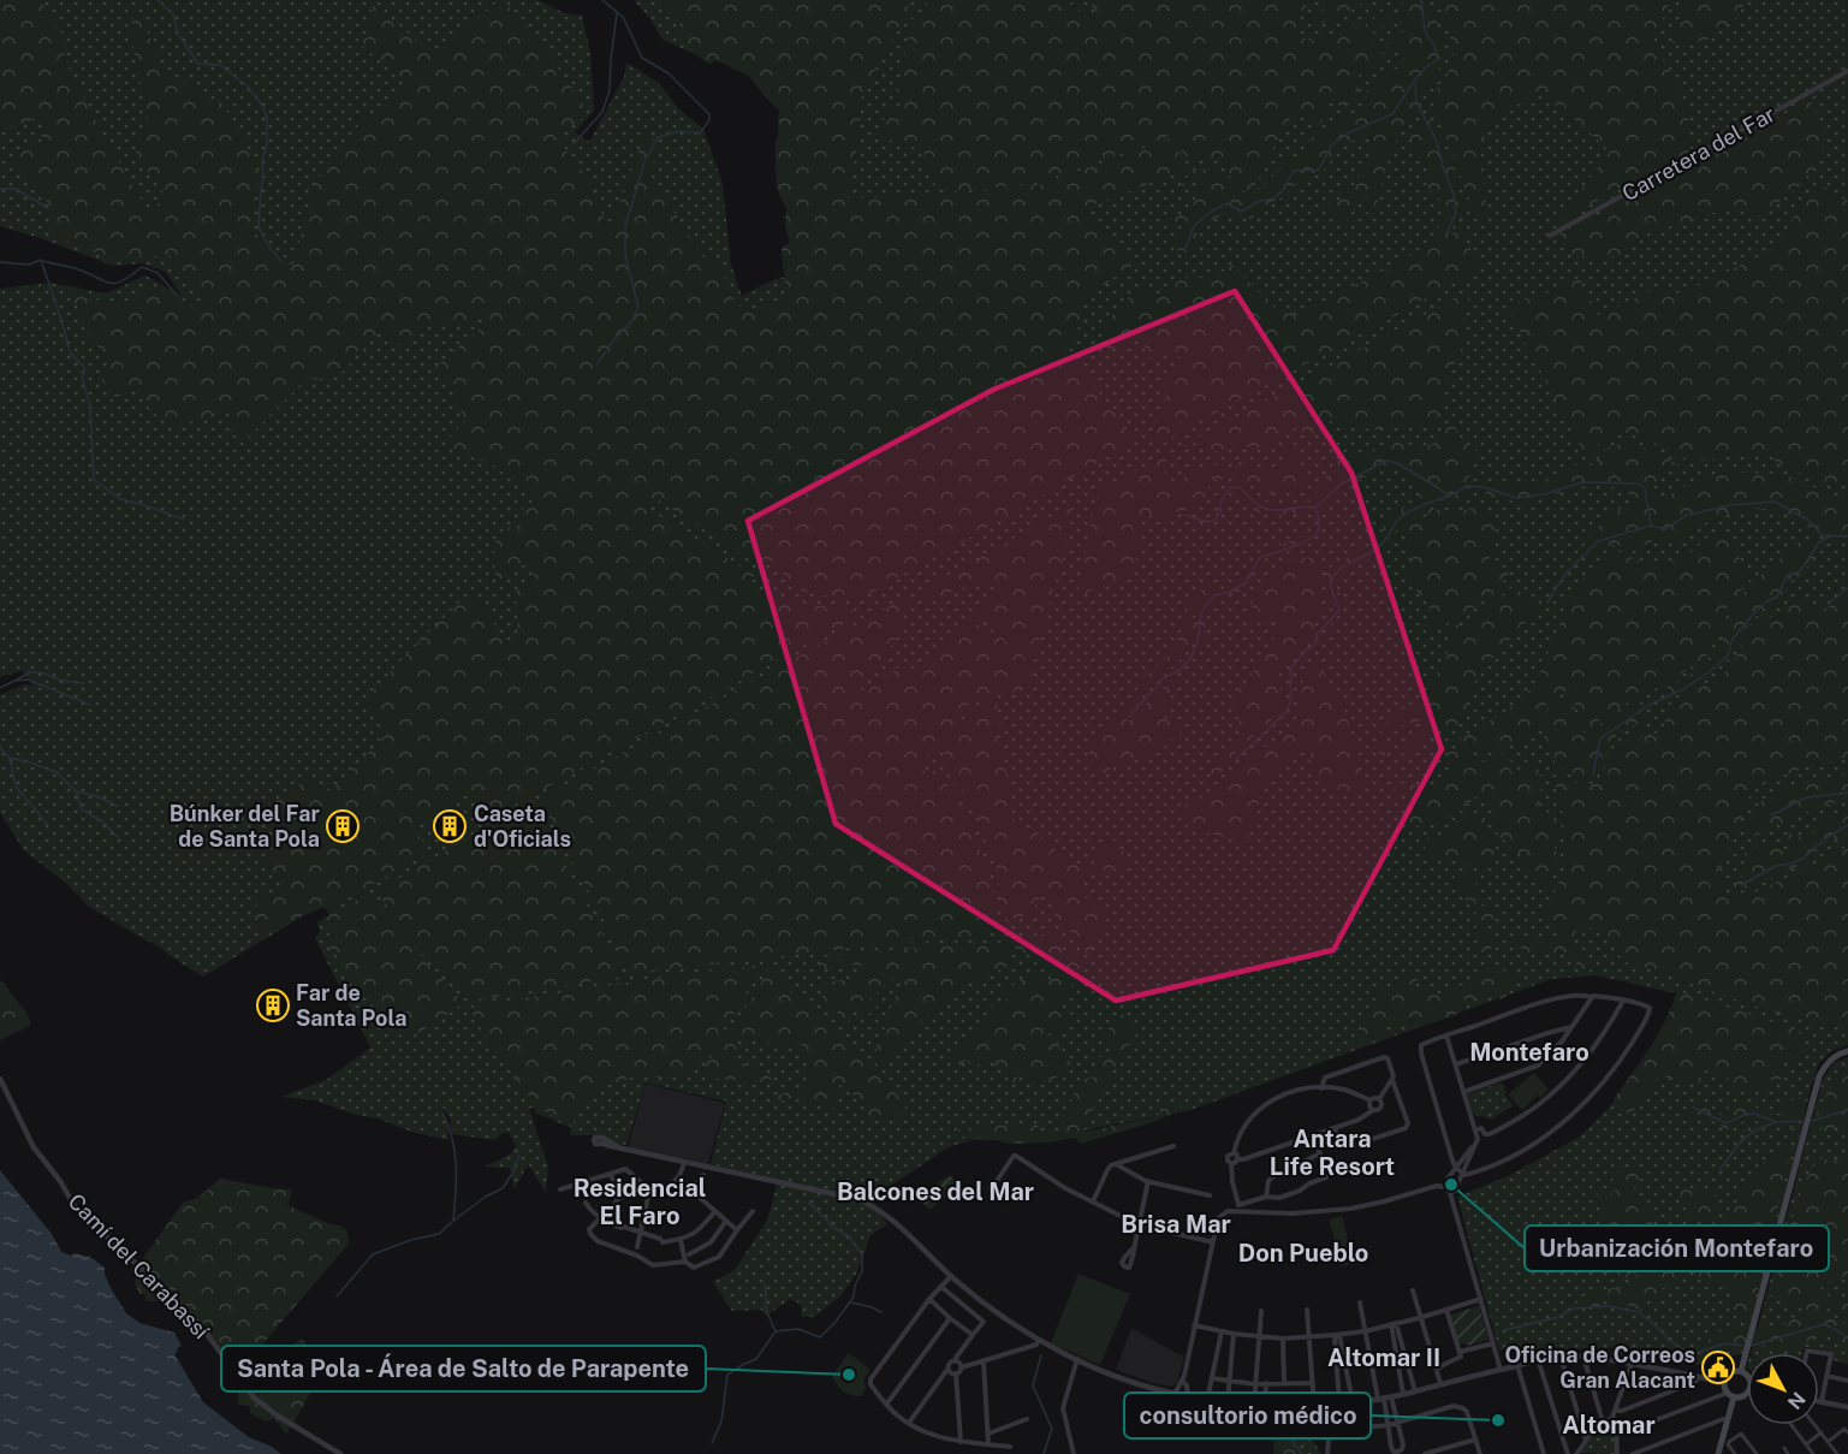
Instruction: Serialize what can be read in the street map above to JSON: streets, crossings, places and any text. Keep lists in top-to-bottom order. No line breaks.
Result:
{"streets":{"street":["Carretera del Far","Camí del Carabassí"]},"districts":["Montefaro","Antara Life Resort","Residencial El Faro","Balcones del Mar","Brisa Mar","Don Pueblo","Altomar II","Altomar"],"places":{"building":["Búnker del Far de Santa Pola","Caseta d'Oficials","Far de Santa Pola"],"other":["Urbanización Montefaro","Santa Pola - Área de Salto de Parapente","consultorio médico"],"public building":["Oficina de Correos Gran Alacant"]},"north":"bottom right"}
